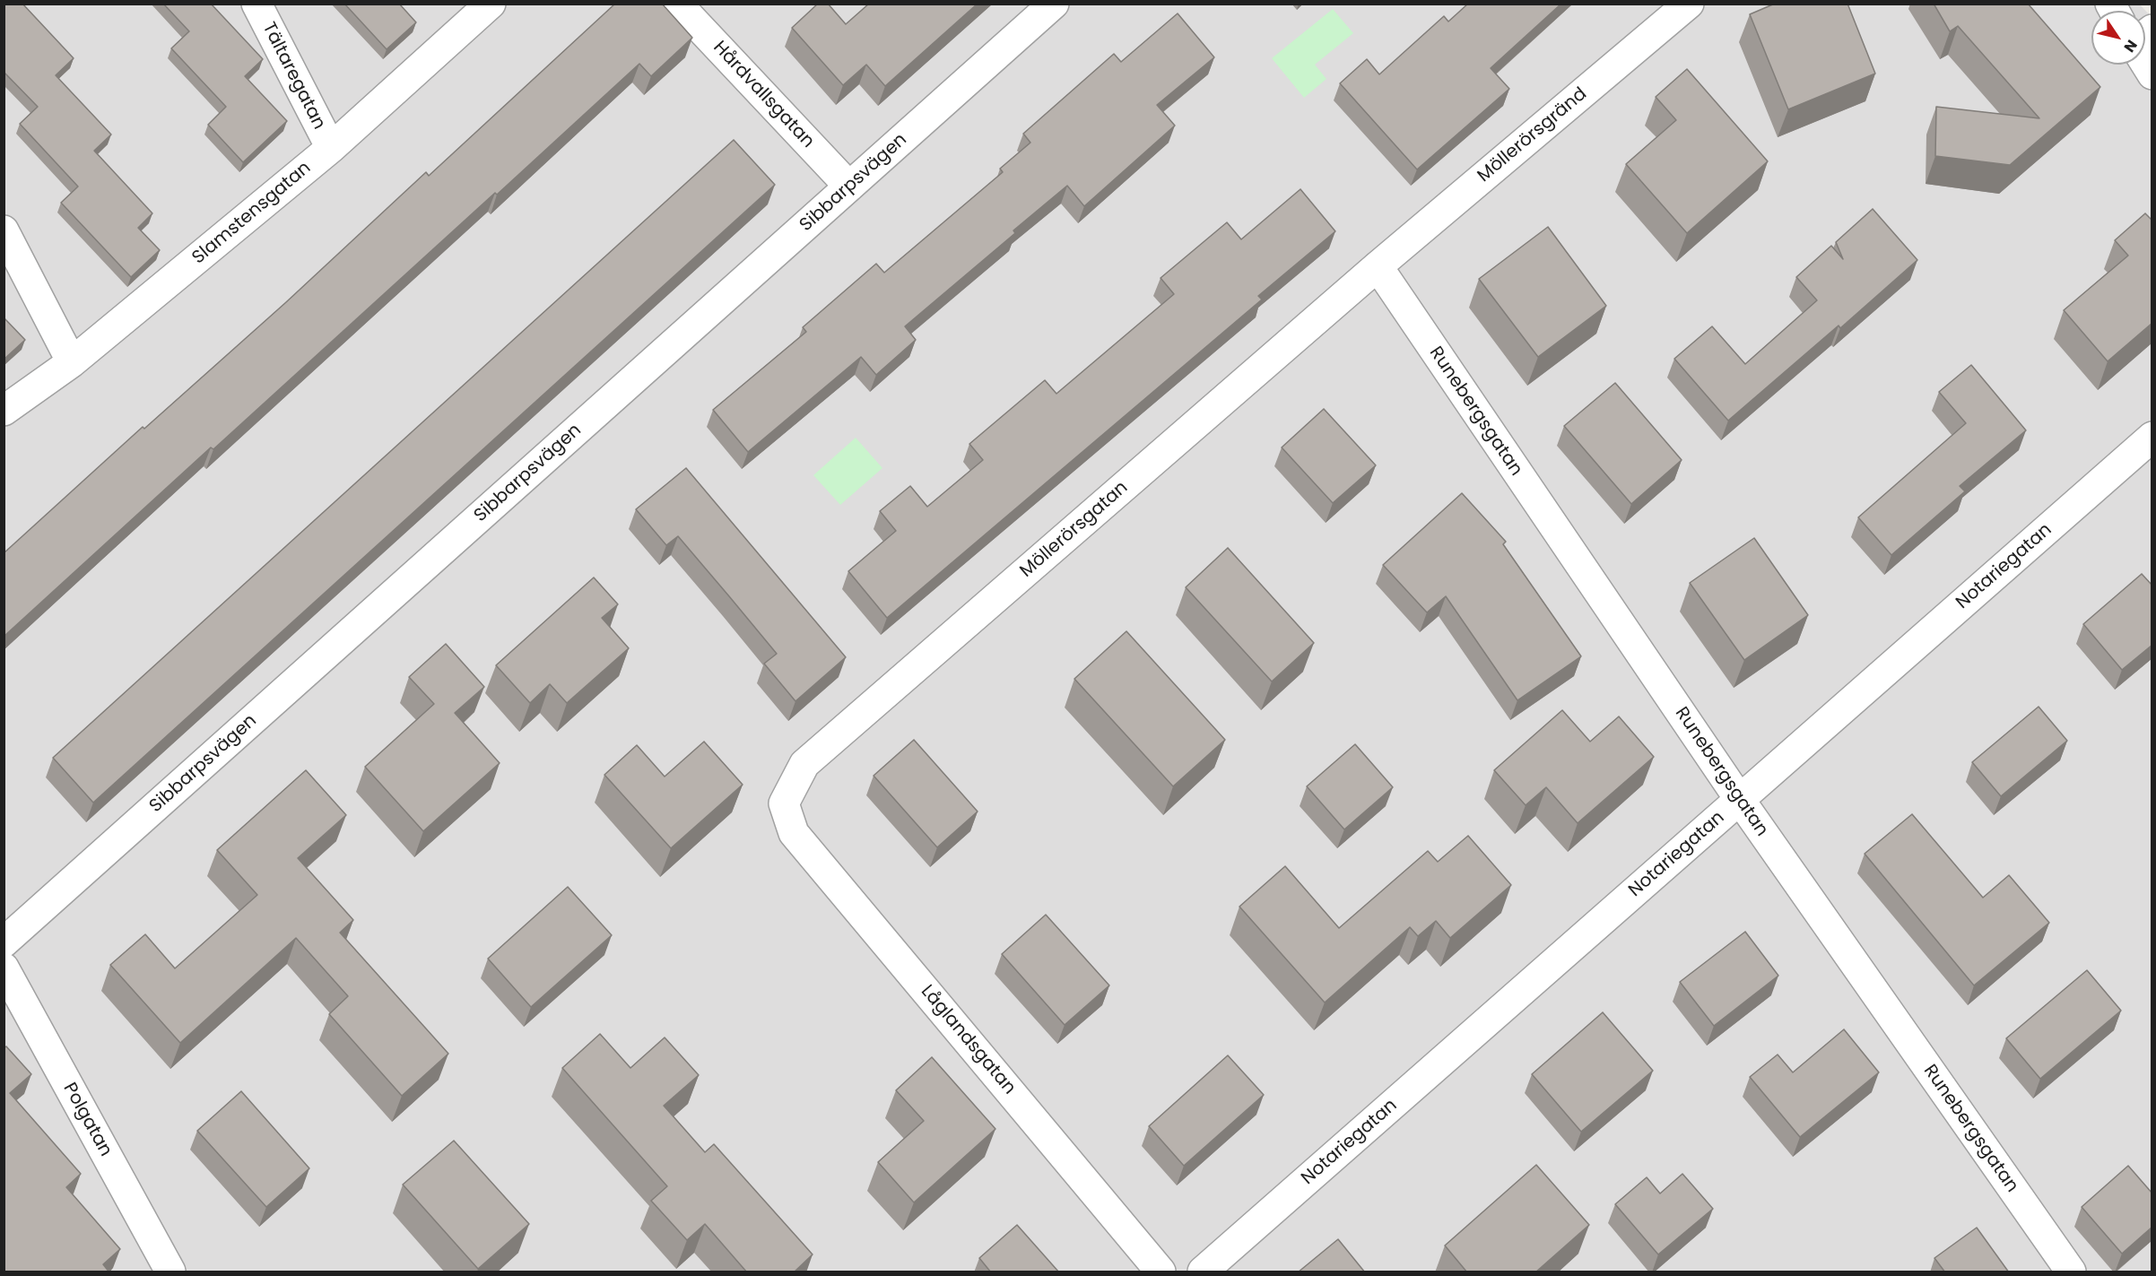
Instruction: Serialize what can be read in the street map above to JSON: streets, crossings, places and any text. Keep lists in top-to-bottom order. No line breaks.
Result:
{"streets":{"street":["Tältaregatan","Hårdvallsgatan","Möllerörsgränd","Sibbarpsvägen","Slamstensgatan","Runebergsgatan","Möllerörsgatan","Notariegatan","Låglandsgatan","Polgatan"]},"crossings":[["Tältaregatan","Slamstensgatan"],["Hårdvallsgatan","Sibbarpsvägen"],["Möllerörsgränd","Runebergsgatan"],["Möllerörsgränd","Möllerörsgatan"],["Runebergsgatan","Möllerörsgatan"],["Runebergsgatan","Notariegatan"],["Möllerörsgatan","Låglandsgatan"]],"north":"bottom right"}
